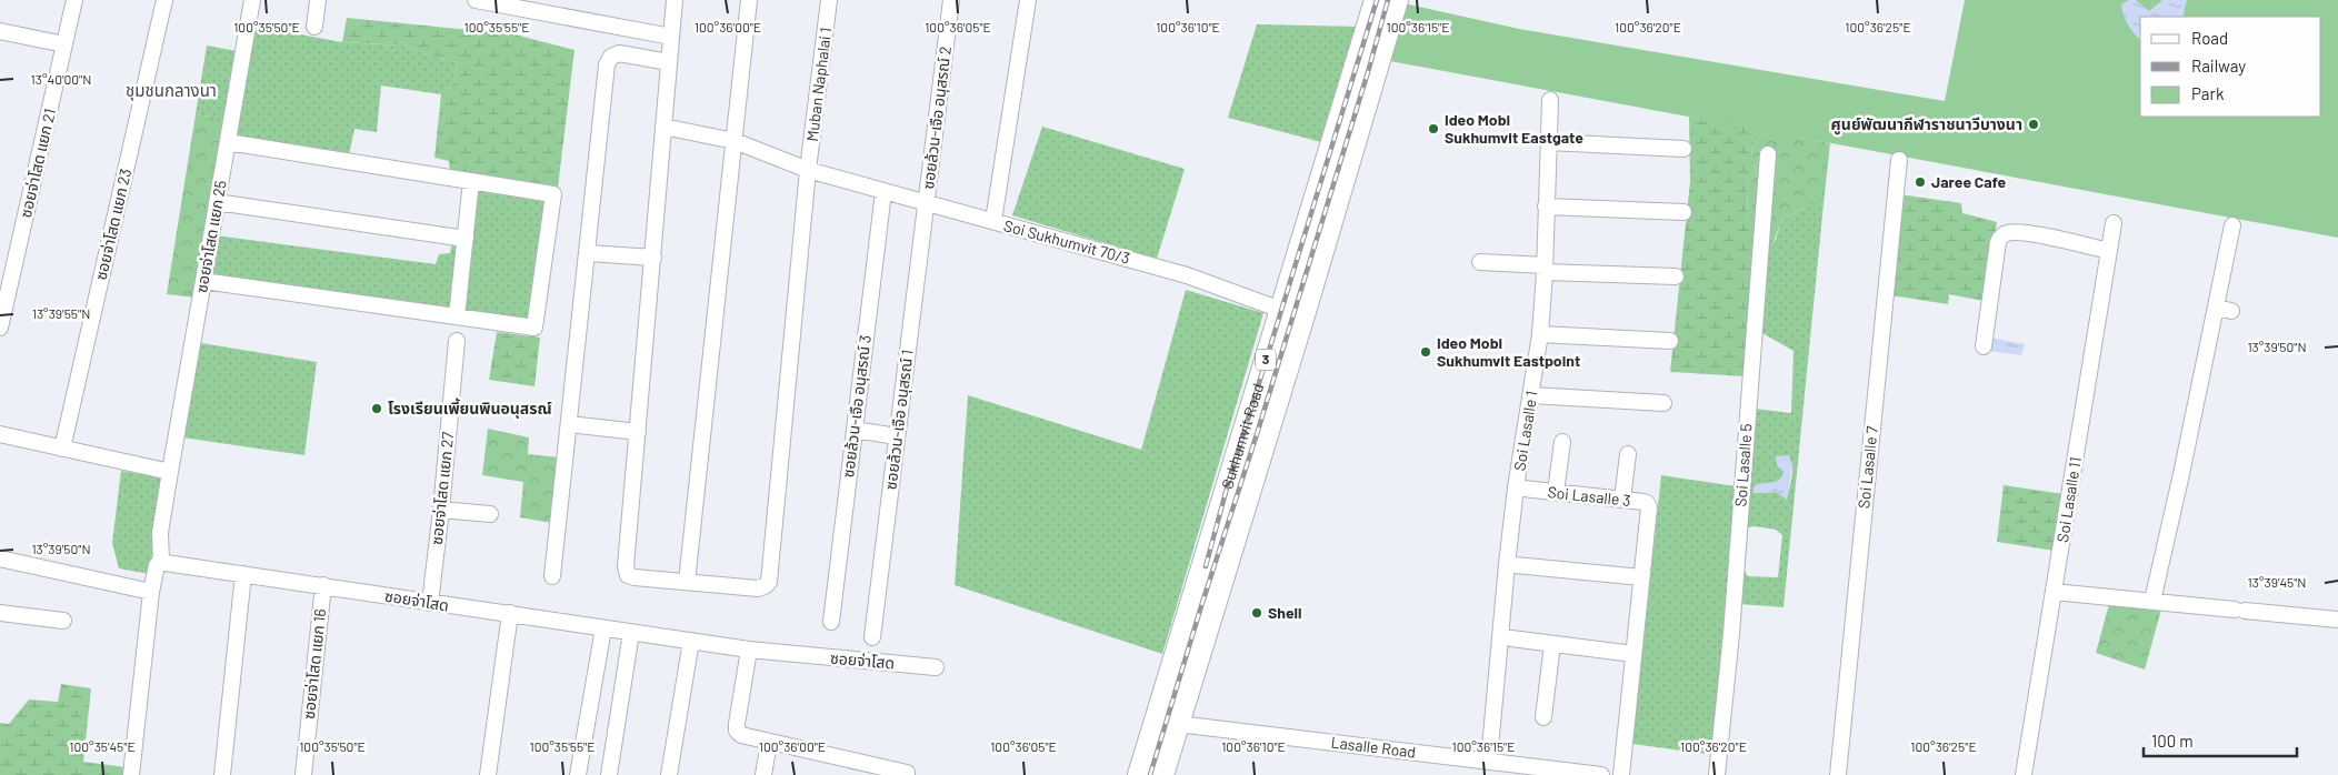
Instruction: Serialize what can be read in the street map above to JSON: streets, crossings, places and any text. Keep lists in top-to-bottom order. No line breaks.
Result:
{"streets":{"highway":["3","Sukhumvit Road"],"street":["Muban Naphalai 1","ซอยล้วน-เจือ อนุสรณ์ 2","ซอยจ่าโสด แยก 21","ซอยจ่าโสด แยก 23","ซอยจ่าโสด แยก 25","Soi Sukhumvit 70/3","ซอยล้วน-เจือ อนุสรณ์ 3","ซอยล้วน-เจือ อนุสรณ์ 1","Soi Lasalle 1","Soi Lasalle 5","Soi Lasalle 7","ซอยจ่าโสด แยก 27","Soi Lasalle 3","Soi Lasalle 11","ซอยจ่าโสด","ซอยจ่าโสด แยก 16","Lasalle Road"]},"crossings":[["Muban Naphalai 1","Soi Sukhumvit 70/3"],["ซอยล้วน-เจือ อนุสรณ์ 2","Soi Sukhumvit 70/3"],["ซอยล้วน-เจือ อนุสรณ์ 2","ซอยล้วน-เจือ อนุสรณ์ 1"],["Soi Sukhumvit 70/3","ซอยล้วน-เจือ อนุสรณ์ 3"],["Soi Sukhumvit 70/3","ซอยล้วน-เจือ อนุสรณ์ 1"],["Soi Sukhumvit 70/3","Sukhumvit Road"],["Soi Lasalle 1","Lasalle Road"],["Sukhumvit Road","Lasalle Road"],["ซอยจ่าโสด แยก 27","ซอยจ่าโสด"],["ซอยจ่าโสด","ซอยจ่าโสด แยก 16"]],"districts":["ชุมชนกลางนา"],"places":["ศูนย์พัฒนากีฬาราชนาวีบางนา","Ideo Mobi Sukhumvit Eastgate","Jaree Cafe","Ideo Mobi Sukhumvit Eastpoint","โรงเรียนเพี้ยนพินอนุสรณ์","Shell"],"legend":["Road","Railway","Park"],"scale_bar":"100 m","coordinates":["100°35'50\"E","100°35'55\"E","100°36'00\"E","100°36'05\"E","100°36'10\"E","100°36'15\"E","100°36'20\"E","100°36'25\"E","13°40'00\"N","13°39'55\"N","13°39'50\"N","13°39'45\"N","100°35'45\"E"]}
